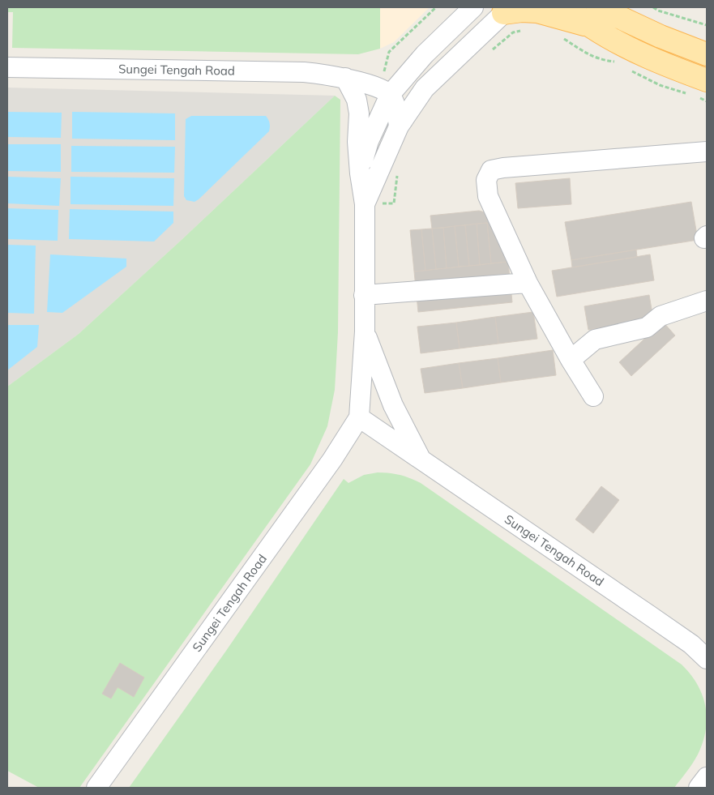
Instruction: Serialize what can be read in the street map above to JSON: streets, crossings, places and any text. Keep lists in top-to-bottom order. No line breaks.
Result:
{"streets":{"street":["Sungei Tengah Road"]}}
